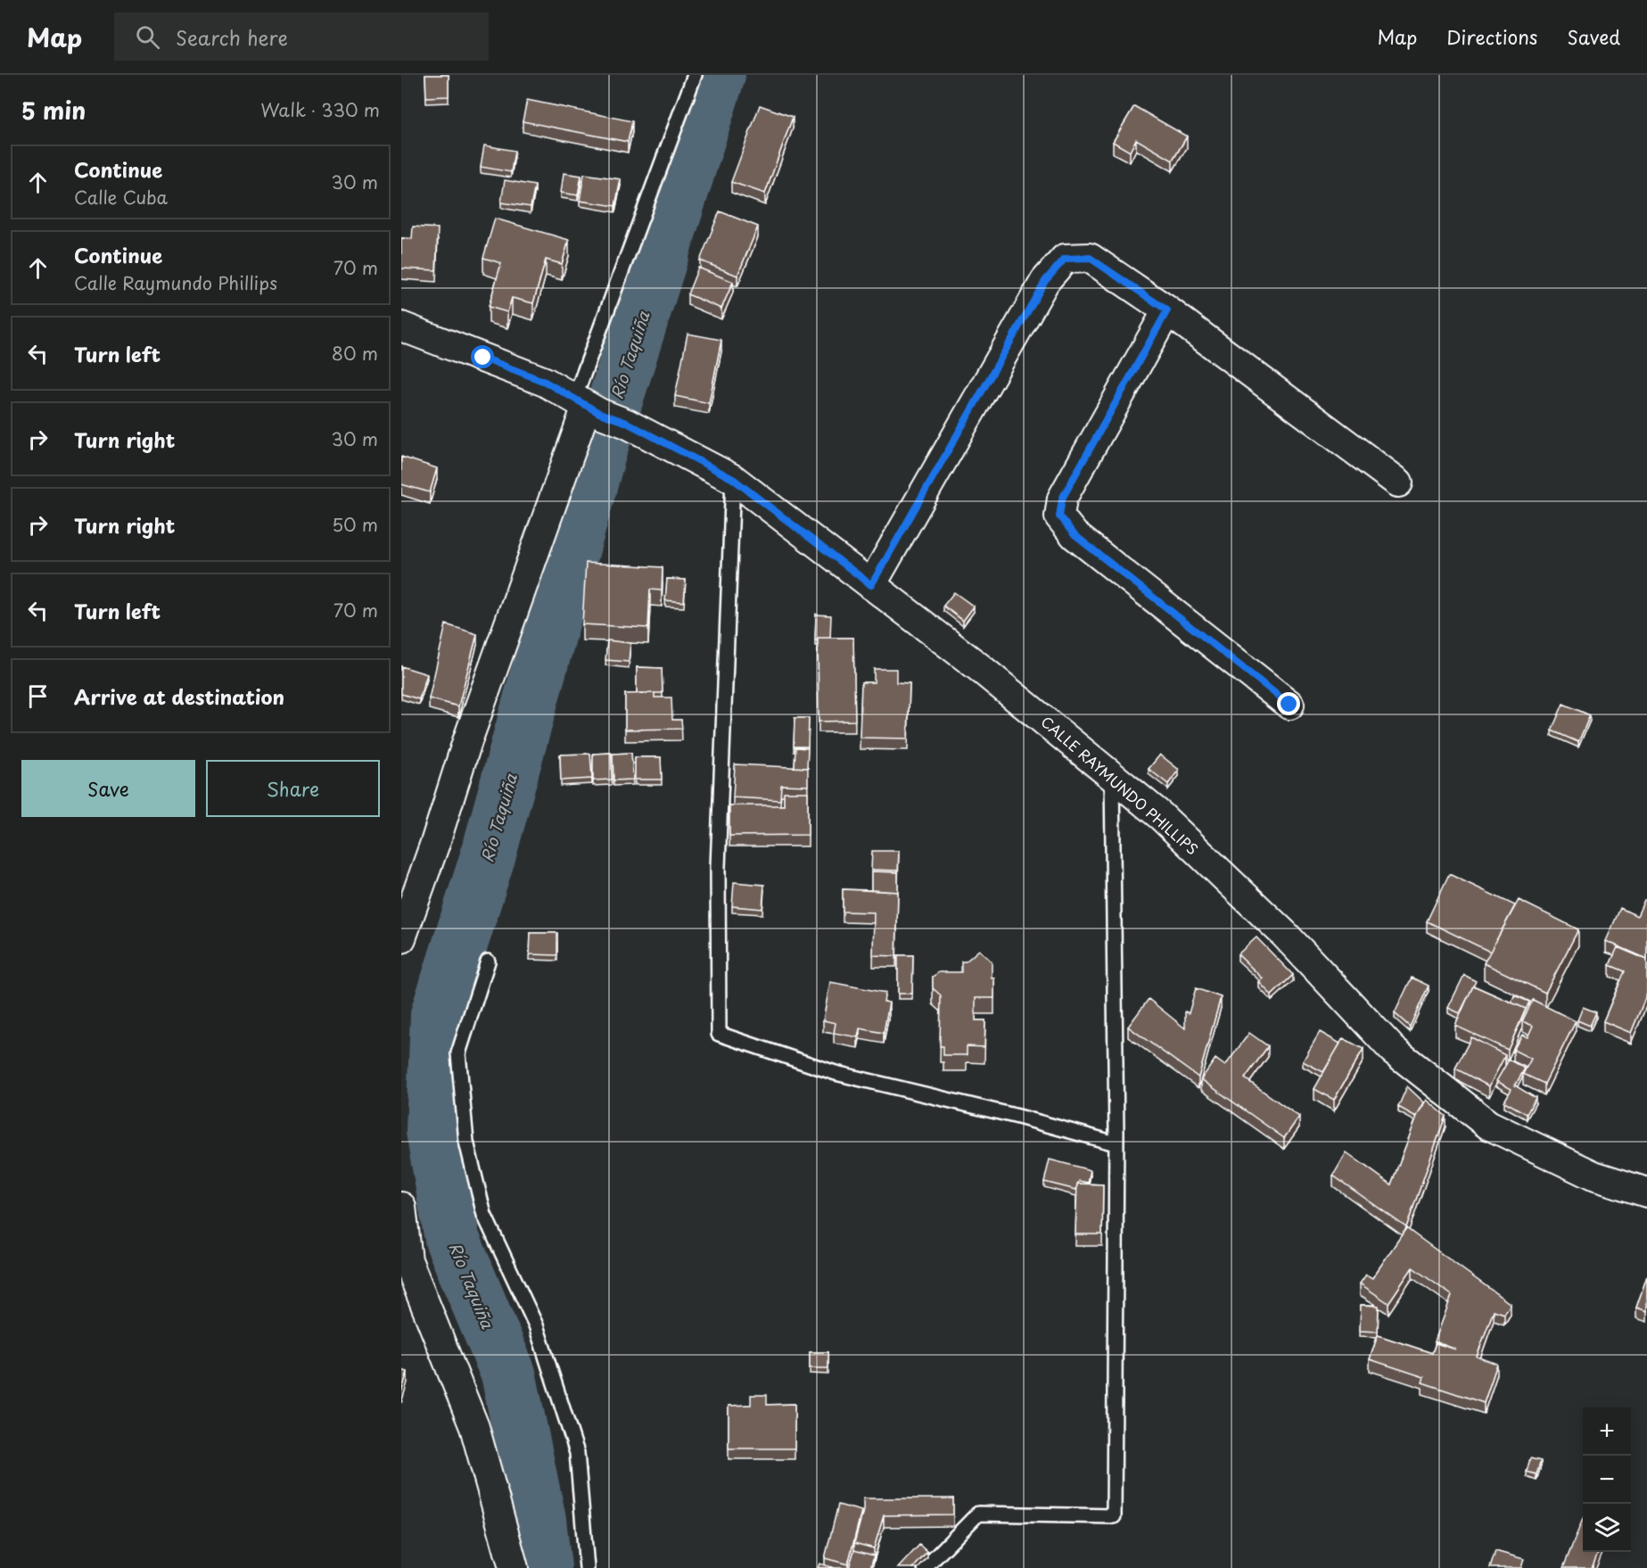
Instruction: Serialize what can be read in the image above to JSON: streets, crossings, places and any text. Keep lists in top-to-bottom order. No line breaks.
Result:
{"streets":{"street":["CALLE RAYMUNDO PHILLIPS"]},"water":["Río Taquiña"],"page":{"header":"Map","search":"Search here","nav":["Map","Directions","Saved"],"heading":["5 min","Walk · 330 m"],"list":[["Continue","Calle Cuba","30 m"],["Continue","Calle Raymundo Phillips","70 m"],["Turn left","80 m"],["Turn right","30 m"],["Turn right","50 m"],["Turn left","70 m"],"Arrive at destination"],"buttons":["Save","Share"],"map_buttons":["+","−"]}}
